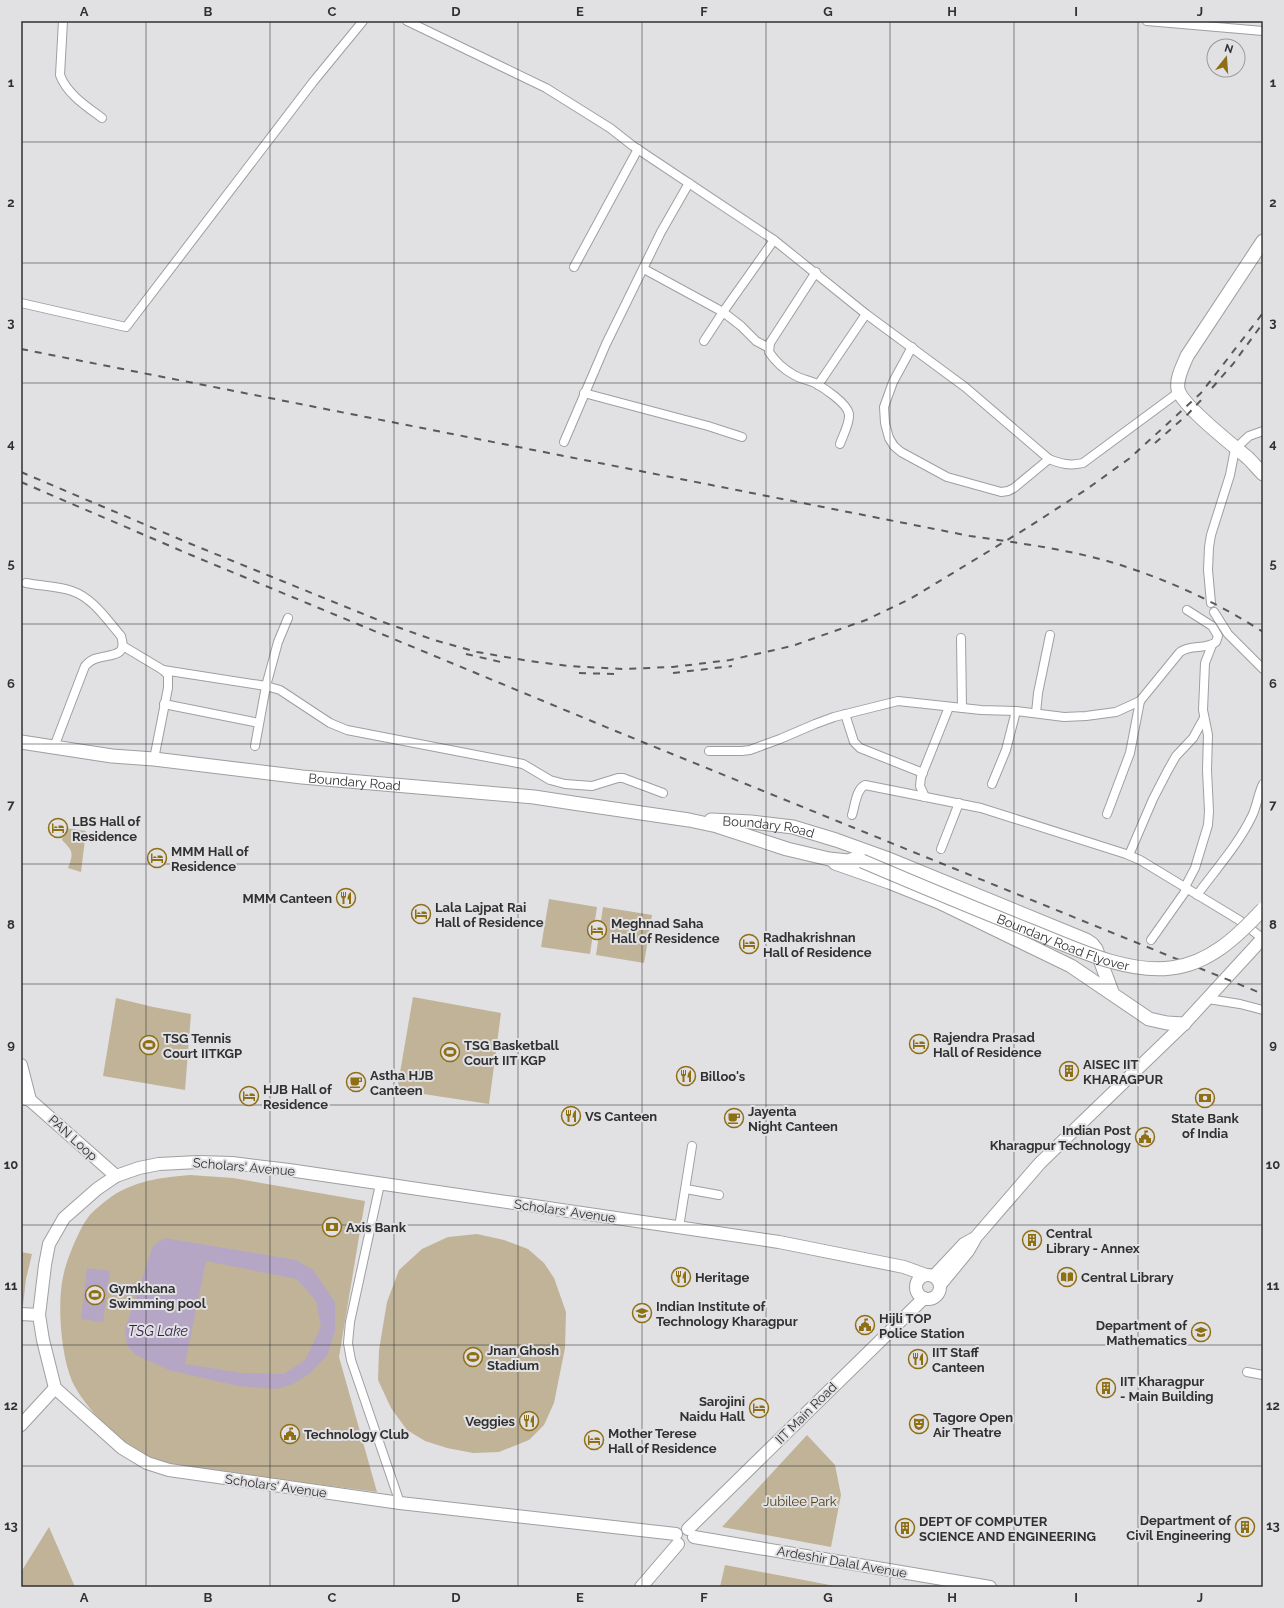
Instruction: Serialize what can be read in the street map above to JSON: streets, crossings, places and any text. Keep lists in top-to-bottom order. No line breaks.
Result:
{"streets":{"main road":["Boundary Road","Boundary Road Flyover"],"street":["PAN Loop","Scholars' Avenue","IIT Main Road","Ardeshir Dalal Avenue"]},"crossings":[["Boundary Road","Boundary Road Flyover"],["PAN Loop","Scholars' Avenue"],["Scholars' Avenue","IIT Main Road"],["Scholars' Avenue","Ardeshir Dalal Avenue"],["IIT Main Road","Ardeshir Dalal Avenue"]],"water":["TSG Lake"],"parks":["Jubilee Park"],"places":{"hotel":["LBS Hall of Residence","MMM Hall of Residence","Lala Lajpat Rai Hall of Residence","Meghnad Saha Hall of Residence","Radhakrishnan Hall of Residence","Rajendra Prasad Hall of Residence","HJB Hall of Residence","Sarojini Naidu Hall","Mother Terese Hall of Residence"],"restaurant":["MMM Canteen","Billoo's","VS Canteen","Heritage","IIT Staff Canteen","Veggies"],"sports":["TSG Tennis Court IITKGP","TSG Basketball Court IIT KGP","Gymkhana Swimming pool","Jnan Ghosh Stadium"],"building":["AISEC IIT KHARAGPUR","Central Library - Annex","IIT Kharagpur - Main Building","Department of Civil Engineering","DEPT OF COMPUTER SCIENCE AND ENGINEERING"],"cafe":["Astha HJB Canteen","Jayenta Night Canteen"],"bank":["State Bank of India","Axis Bank"],"public building":["Indian Post Kharagpur Technology","Hijli TOP Police Station","Technology Club"],"library":["Central Library"],"school or university":["Indian Institute of Technology Kharagpur","Department of Mathematics"],"theatre":["Tagore Open Air Theatre"]},"north":"top","grid":{"columns":["A","B","C","D","E","F","G","H","I","J"],"rows":["1","2","3","4","5","6","7","8","9","10","11","12","13"]}}
